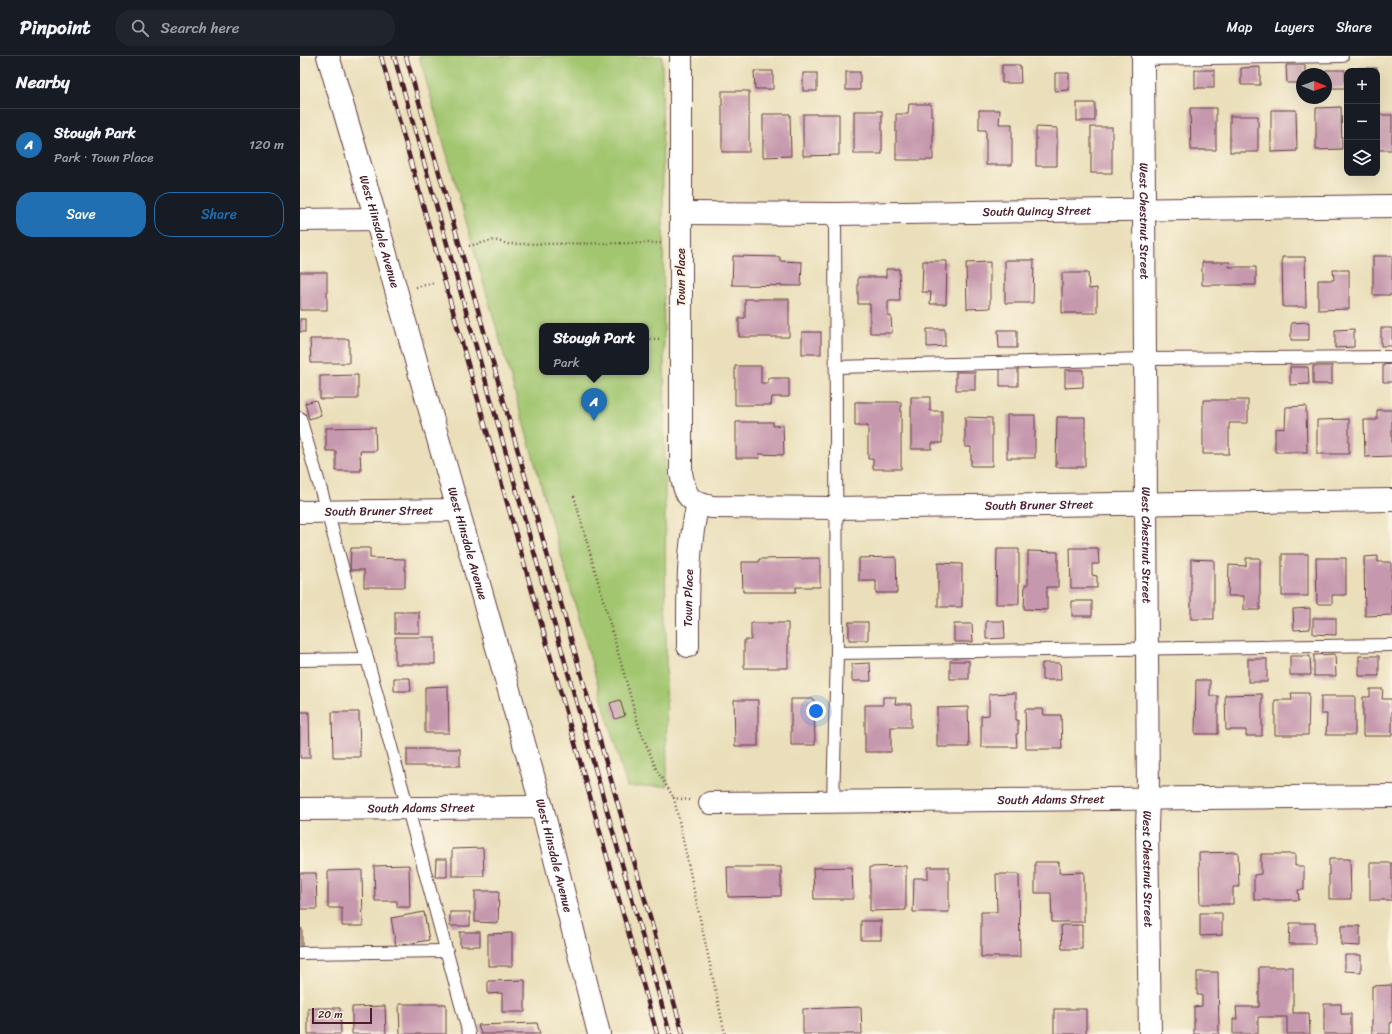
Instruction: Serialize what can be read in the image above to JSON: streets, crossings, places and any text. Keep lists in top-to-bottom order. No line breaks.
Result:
{"streets":{"street":["South Quincy Street","West Chestnut Street","West Hinsdale Avenue","Town Place","South Bruner Street","South Adams Street"]},"crossings":[["South Quincy Street","West Chestnut Street"],["South Quincy Street","Town Place"],["West Chestnut Street","South Bruner Street"],["West Chestnut Street","South Adams Street"],["West Hinsdale Avenue","South Bruner Street"],["West Hinsdale Avenue","South Adams Street"],["Town Place","South Bruner Street"]],"scale_bar":"20 m","north":"right","page":{"header":"Pinpoint","search":"Search here","nav":["Map","Layers","Share"],"heading":"Nearby","map_buttons":["+","−"],"list":[{"mark":"A","name":"Stough Park","note":"Park · Town Place","value":"120 m"}],"buttons":["Save","Share"],"popup":["Stough Park","Park"],"pins":"A","scale":"20 m"}}
